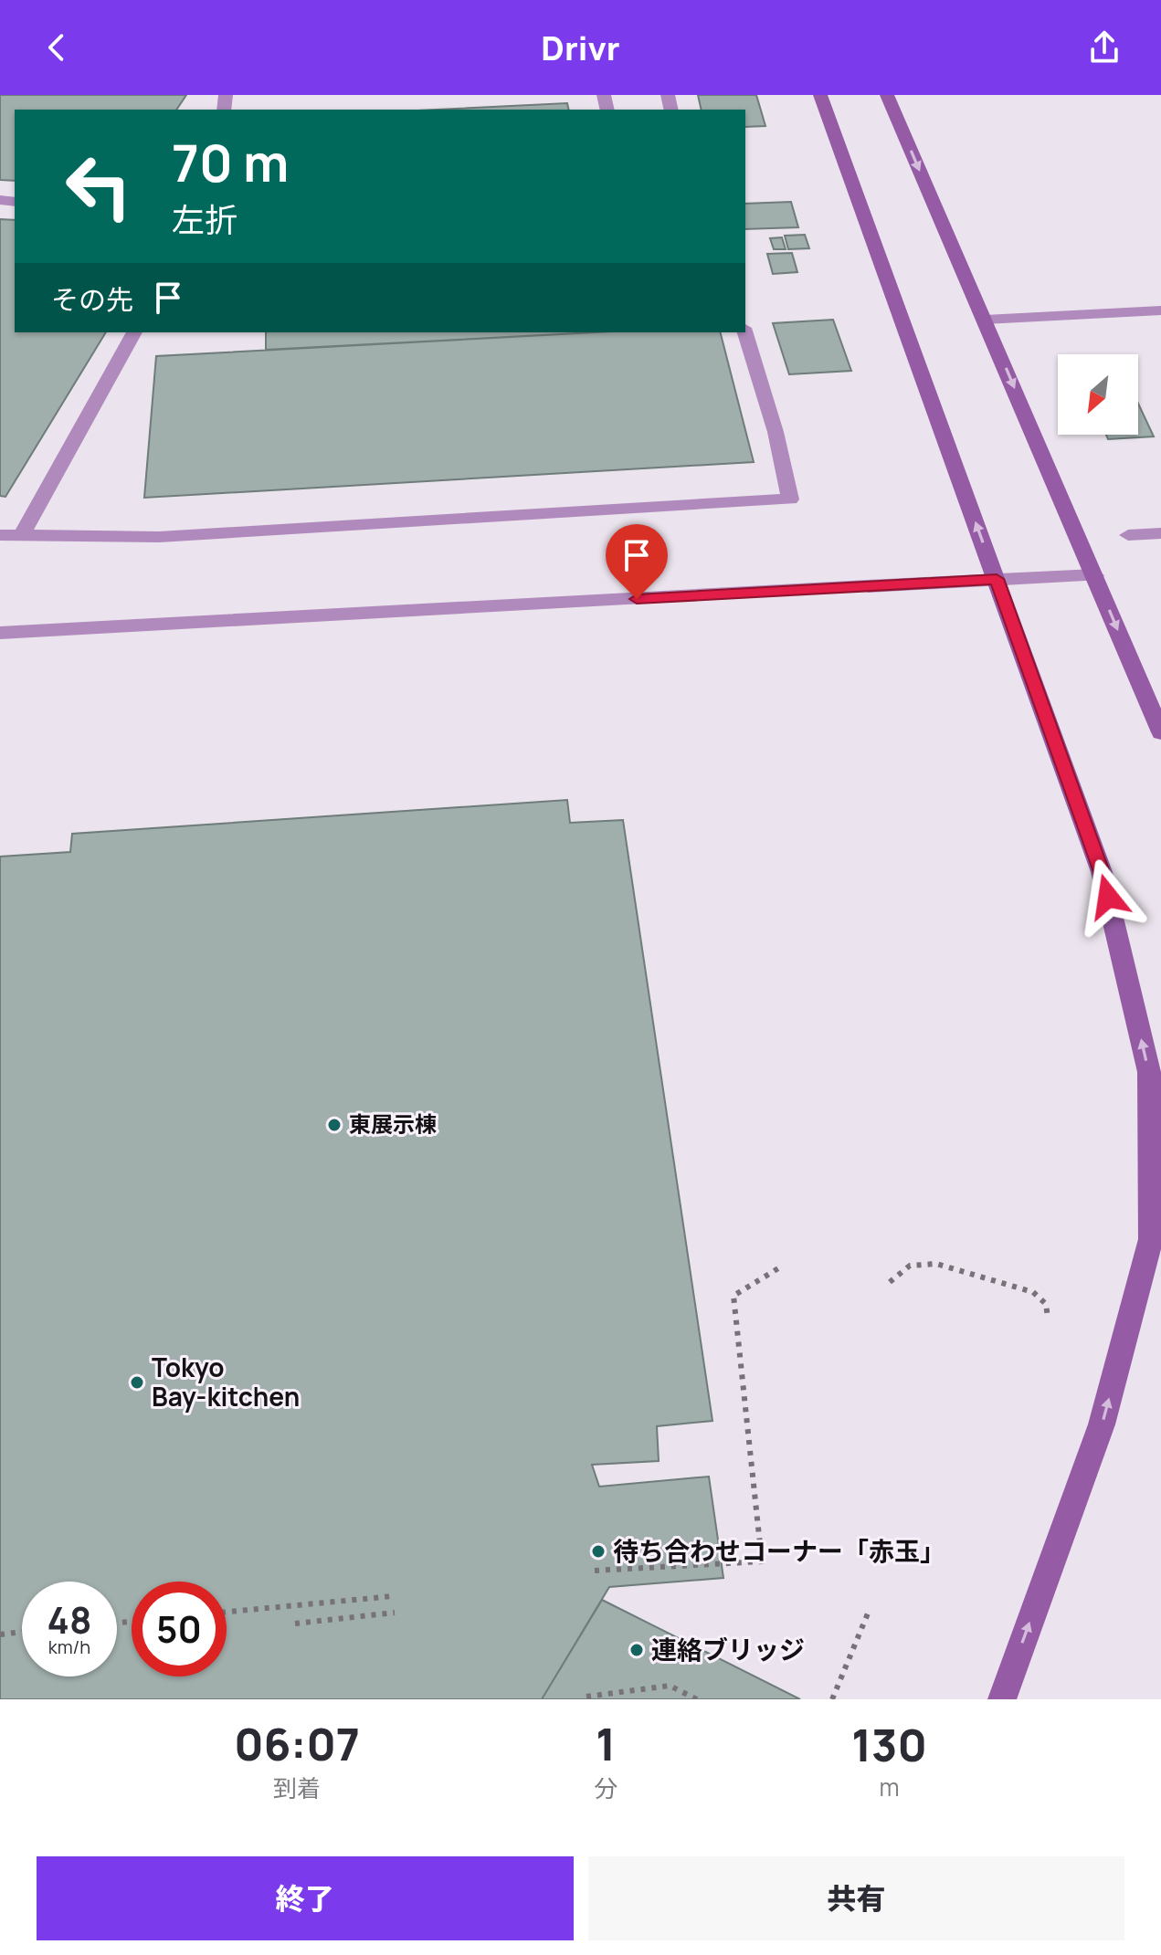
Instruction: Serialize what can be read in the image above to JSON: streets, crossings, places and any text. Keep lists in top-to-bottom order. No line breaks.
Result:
{"places":["東展示棟","Tokyo Bay-kitchen","待ち合わせコーナー「赤玉」","連絡ブリッジ"],"north":"bottom left","page":{"header":"Drivr","turn":["70 m","左折"],"then":"その先","speed":"48 km/h","limit":"50","eta":["06:07","到着","1","分","130","m"],"buttons":["終了","共有"]}}
